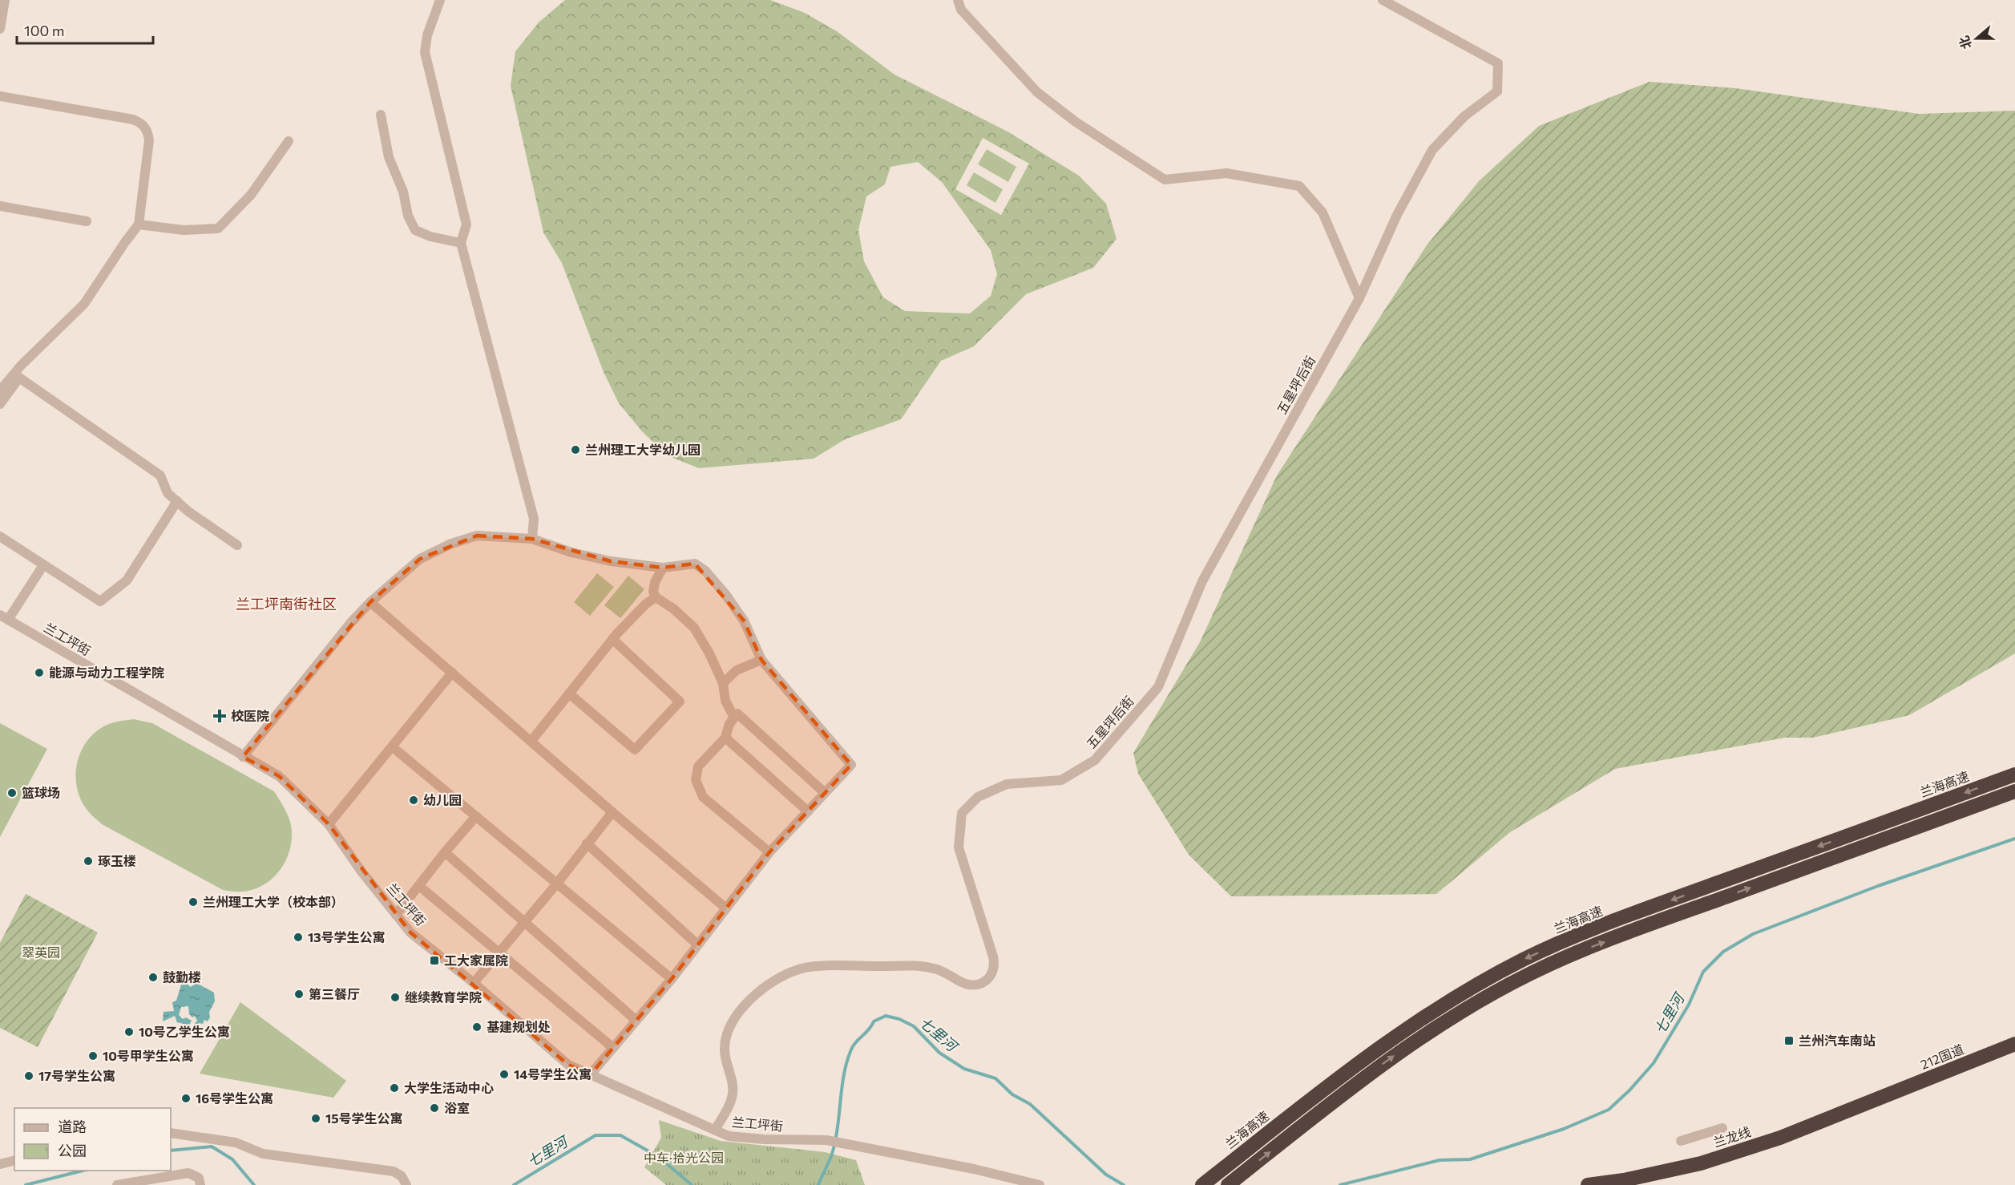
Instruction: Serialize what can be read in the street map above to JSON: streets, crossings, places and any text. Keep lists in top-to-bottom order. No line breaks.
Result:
{"streets":{"highway":["兰海高速","212国道","兰龙线"],"street":["五星坪后街","兰工坪街"]},"crossings":[["五星坪后街","兰工坪街"],["212国道","兰龙线"]],"districts":["兰工坪南街社区"],"water":["七里河"],"parks":["翠英园","中车·拾光公园"],"places":{"other":["兰州理工大学幼儿园","能源与动力工程学院","篮球场","幼儿园","琢玉楼","兰州理工大学（校本部）","13号学生公寓","鼓勤楼","第三餐厅","继续教育学院","基建规划处","10号乙学生公寓","10号甲学生公寓","14号学生公寓","17号学生公寓","大学生活动中心","16号学生公寓","浴室","15号学生公寓"],"health":["校医院"],"transit":["工大家属院","兰州汽车南站"]},"legend":["道路","公园"],"scale_bar":"100 m","north":"left"}
